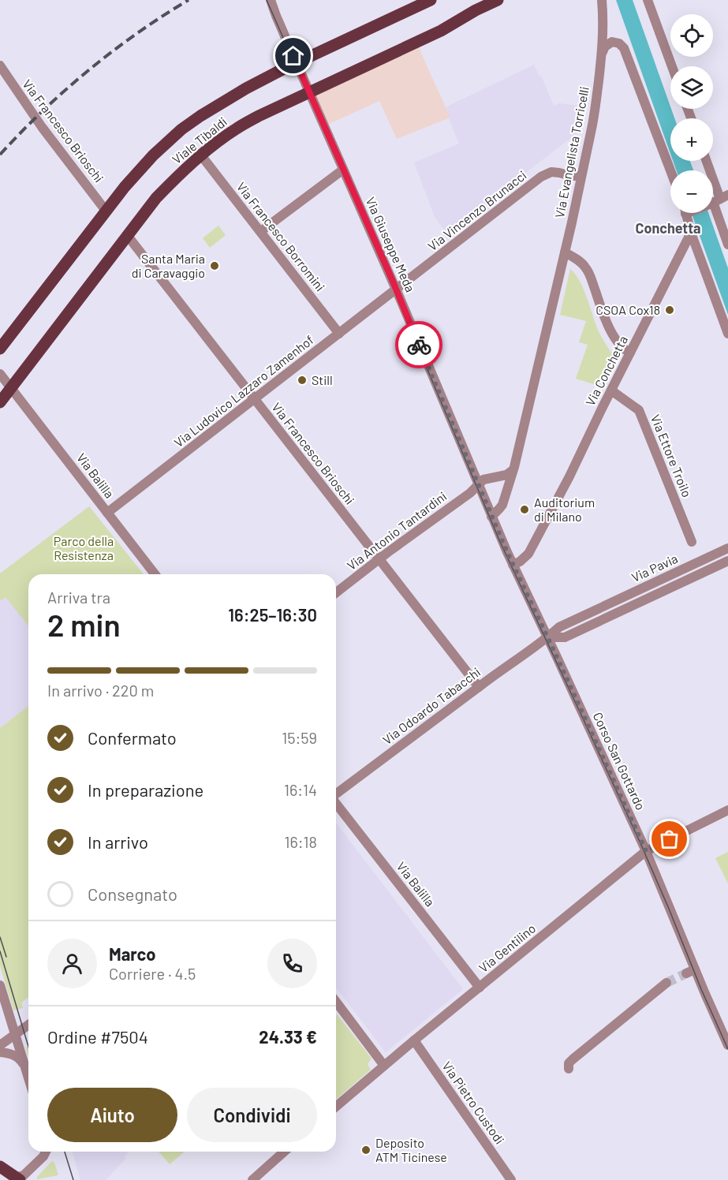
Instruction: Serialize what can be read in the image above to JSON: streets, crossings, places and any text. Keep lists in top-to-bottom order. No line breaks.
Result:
{"streets":{"main road":["Viale Tibaldi"],"street":["Via Francesco Brioschi","Via Evangelista Torricelli","Via Vincenzo Brunacci","Via Francesco Borromini","Via Giuseppe Meda","Via Conchetta","Via Ludovico Lazzaro Zamenhof","Via Ettore Troilo","Via Balilla","Via Antonio Tantardini","Via Pavia","Via Odoardo Tabacchi","Corso San Gottardo","Via Gentilino","Via Pietro Custodi"]},"crossings":[["Via Francesco Brioschi","Viale Tibaldi"],["Via Francesco Brioschi","Via Ludovico Lazzaro Zamenhof"],["Via Francesco Brioschi","Via Antonio Tantardini"],["Via Francesco Brioschi","Via Odoardo Tabacchi"],["Viale Tibaldi","Via Francesco Borromini"],["Viale Tibaldi","Via Giuseppe Meda"],["Viale Tibaldi","Via Balilla"],["Via Evangelista Torricelli","Via Vincenzo Brunacci"],["Via Evangelista Torricelli","Via Giuseppe Meda"],["Via Evangelista Torricelli","Via Antonio Tantardini"],["Via Evangelista Torricelli","Corso San Gottardo"],["Via Vincenzo Brunacci","Via Giuseppe Meda"],["Via Vincenzo Brunacci","Via Ludovico Lazzaro Zamenhof"],["Via Francesco Borromini","Via Ludovico Lazzaro Zamenhof"],["Via Giuseppe Meda","Via Ludovico Lazzaro Zamenhof"],["Via Giuseppe Meda","Via Antonio Tantardini"],["Via Giuseppe Meda","Corso San Gottardo"],["Via Conchetta","Via Ettore Troilo"],["Via Conchetta","Corso San Gottardo"],["Via Ludovico Lazzaro Zamenhof","Via Balilla"],["Via Balilla","Via Gentilino"],["Via Pavia","Via Odoardo Tabacchi"],["Via Pavia","Corso San Gottardo"],["Via Odoardo Tabacchi","Corso San Gottardo"],["Corso San Gottardo","Via Gentilino"],["Via Gentilino","Via Pietro Custodi"]],"districts":["Conchetta"],"parks":["Parco della Resistenza"],"places":["Santa Maria di Caravaggio","CSOA Cox18","Still","Auditorium di Milano","Deposito ATM Ticinese"],"page":{"map_buttons":["+","−"],"heading":["2 min","Arriva tra","16:25–16:30"],"panel":["Marco","Corriere · 4.5","Ordine #7504","24.33 €"],"bar":"In arrivo · 220 m","list":[["Confermato","15:59"],["In preparazione","16:14"],["In arrivo","16:18"],"Consegnato"],"buttons":["Aiuto","Condividi"]}}
